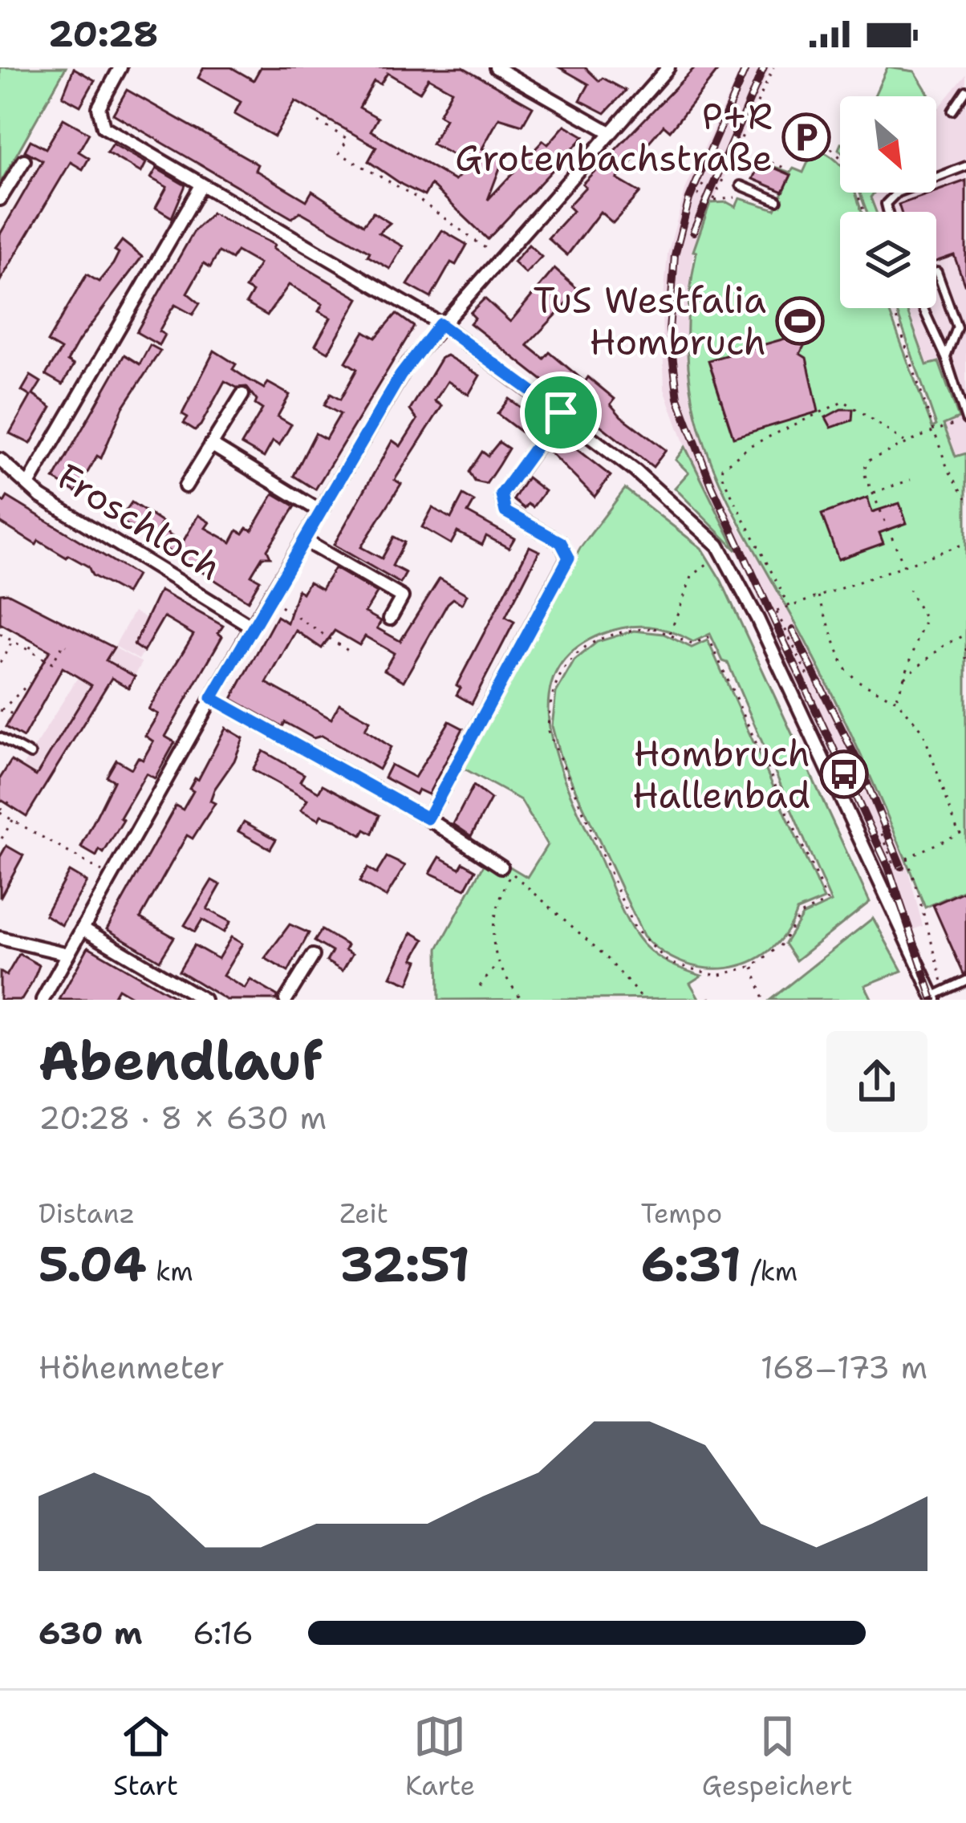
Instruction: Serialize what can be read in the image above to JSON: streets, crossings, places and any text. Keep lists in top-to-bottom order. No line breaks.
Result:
{"streets":{"street":["Froschloch"]},"places":{"parking":["P+R Grotenbachstraße"],"sports":["TuS Westfalia Hombruch"],"bus stop":["Hombruch Hallenbad"]},"north":"bottom right","page":{"status":"20:28","heading":["Abendlauf","20:28 · 8 × 630 m"],"stats":[["Distanz","5.04 km"],["Zeit","32:51"],["Tempo","6:31 /km"]],"chart":["Höhenmeter","168–173 m"],"list":[{"name":"630 m","note":"6:16"}],"tabs":["Start","Karte","Gespeichert"]}}
